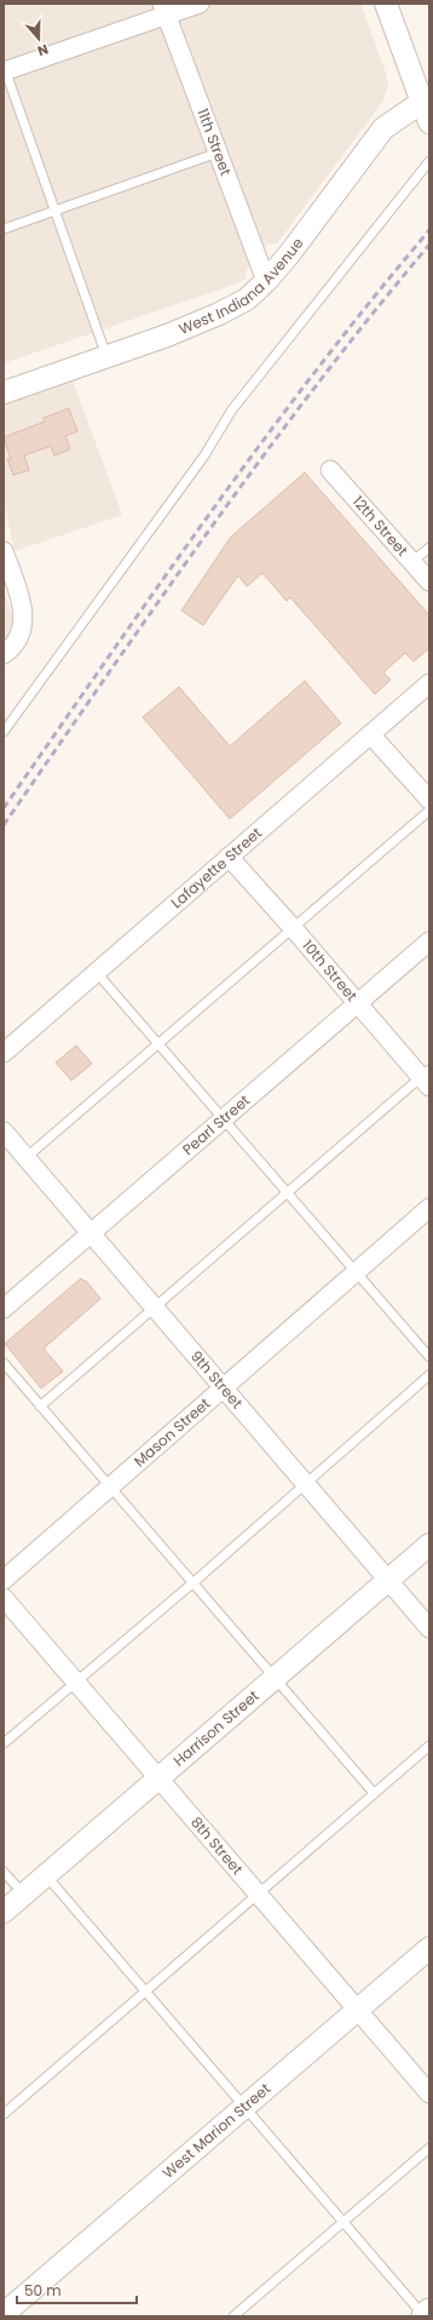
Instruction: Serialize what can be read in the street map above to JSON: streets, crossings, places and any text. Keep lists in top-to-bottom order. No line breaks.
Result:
{"streets":{"street":["11th Street","West Indiana Avenue","12th Street","Lafayette Street","10th Street","Pearl Street","9th Street","Mason Street","Harrison Street","8th Street","West Marion Street"]},"crossings":[["11th Street","West Indiana Avenue"],["Lafayette Street","10th Street"],["10th Street","Pearl Street"],["Pearl Street","9th Street"],["9th Street","Mason Street"],["9th Street","Harrison Street"],["Harrison Street","8th Street"],["8th Street","West Marion Street"]],"scale_bar":"50 m","north":"bottom"}
